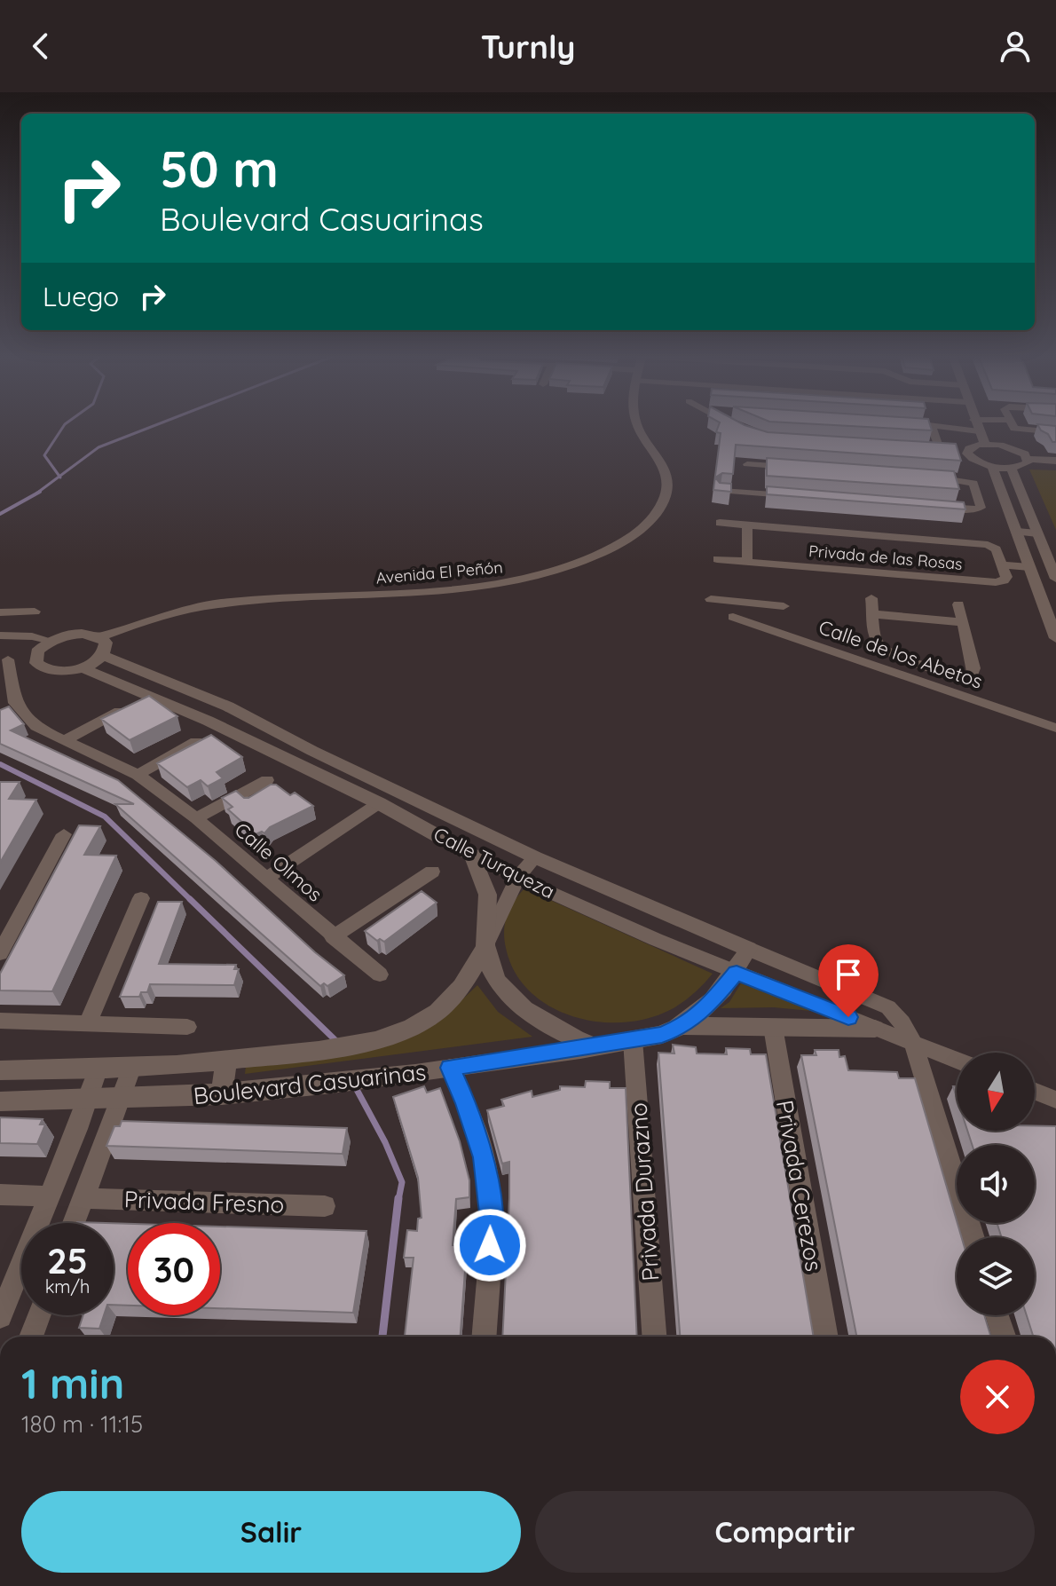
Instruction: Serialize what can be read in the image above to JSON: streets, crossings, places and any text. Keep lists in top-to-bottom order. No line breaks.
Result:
{"streets":{"street":["Privada de las Rosas","Avenida El Peñón","Calle de los Abetos","Calle Olmos","Calle Turqueza","Boulevard Casuarinas","Privada Cerezos","Privada Durazno","Privada Fresno"]},"crossings":[["Calle Turqueza","Boulevard Casuarinas"],["Boulevard Casuarinas","Privada Durazno"]],"north":"bottom","page":{"header":"Turnly","turn":["50 m","Boulevard Casuarinas"],"then":"Luego","speed":"25 km/h","limit":"30","heading":["1 min","180 m · 11:15"],"buttons":["Salir","Compartir"]}}
